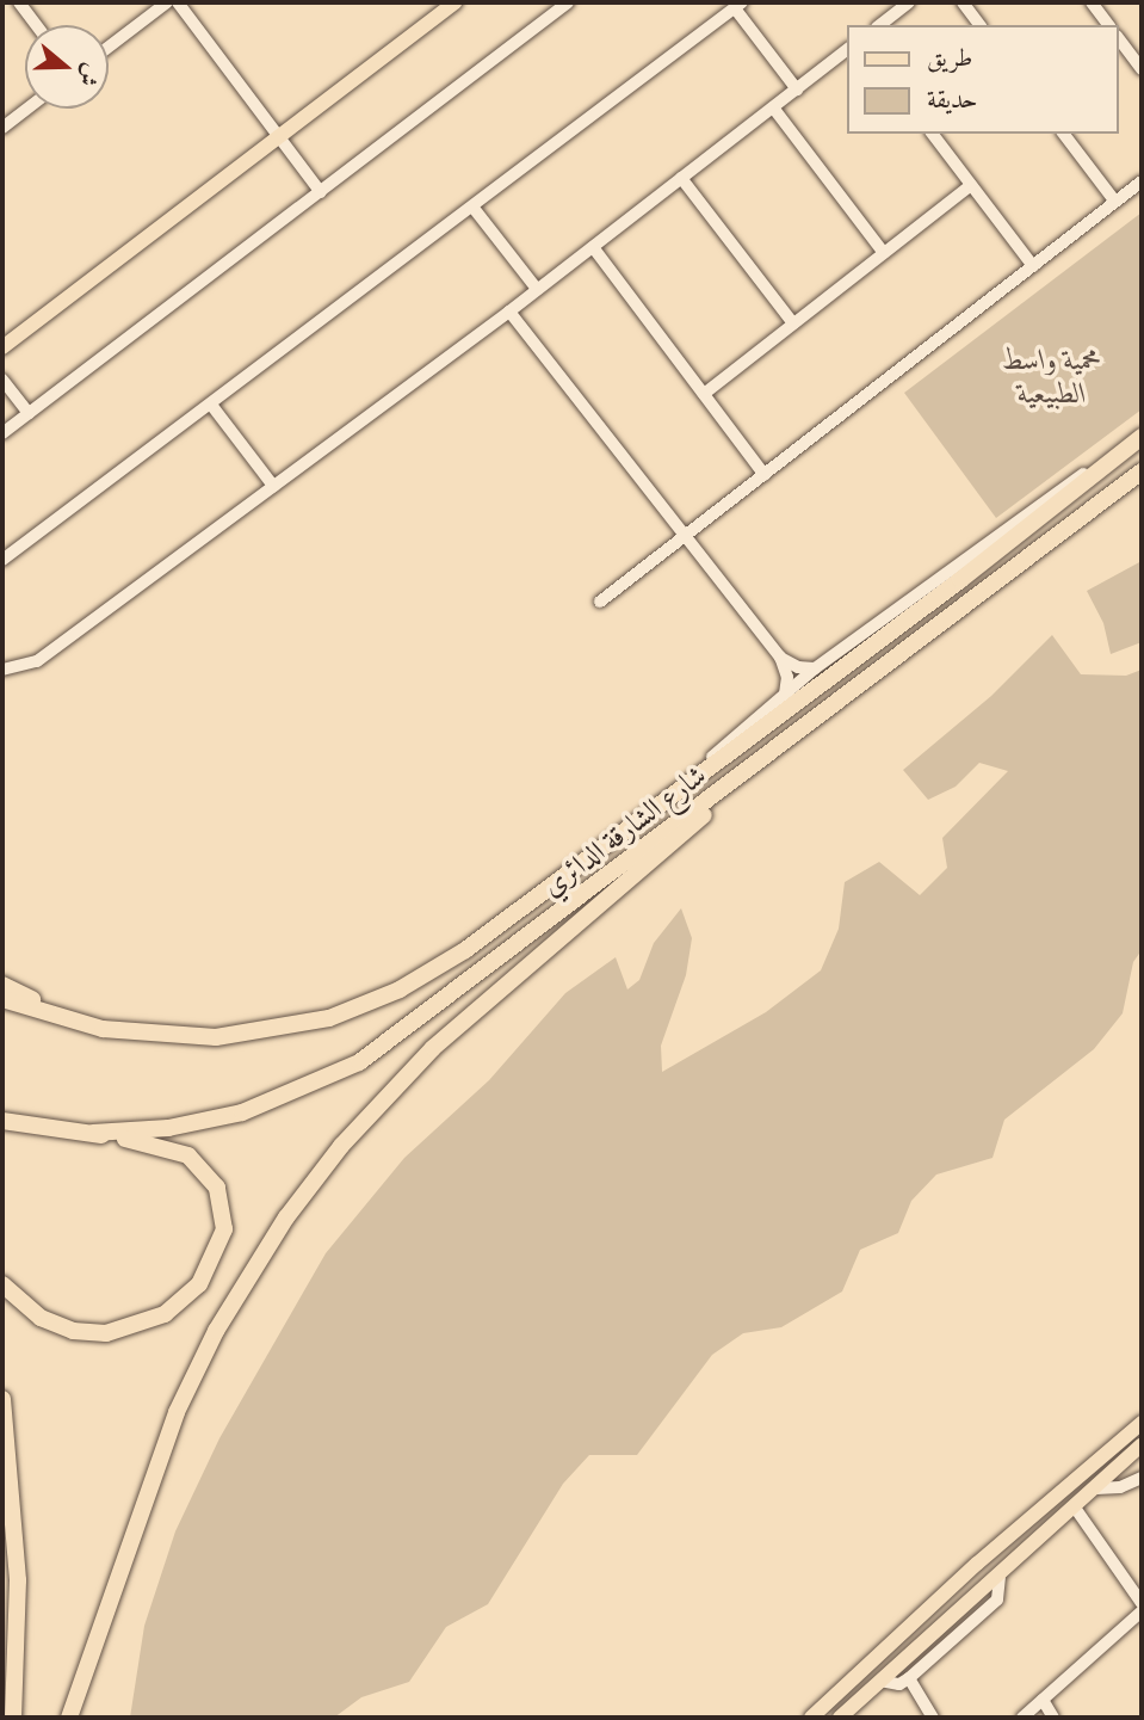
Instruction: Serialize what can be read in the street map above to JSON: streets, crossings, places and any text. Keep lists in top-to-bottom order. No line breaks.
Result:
{"streets":{"highway":["شارع الشارقة الدائري"]},"parks":["محمية واسط الطبيعية"],"legend":["طريق","حديقة"],"north":"right"}
